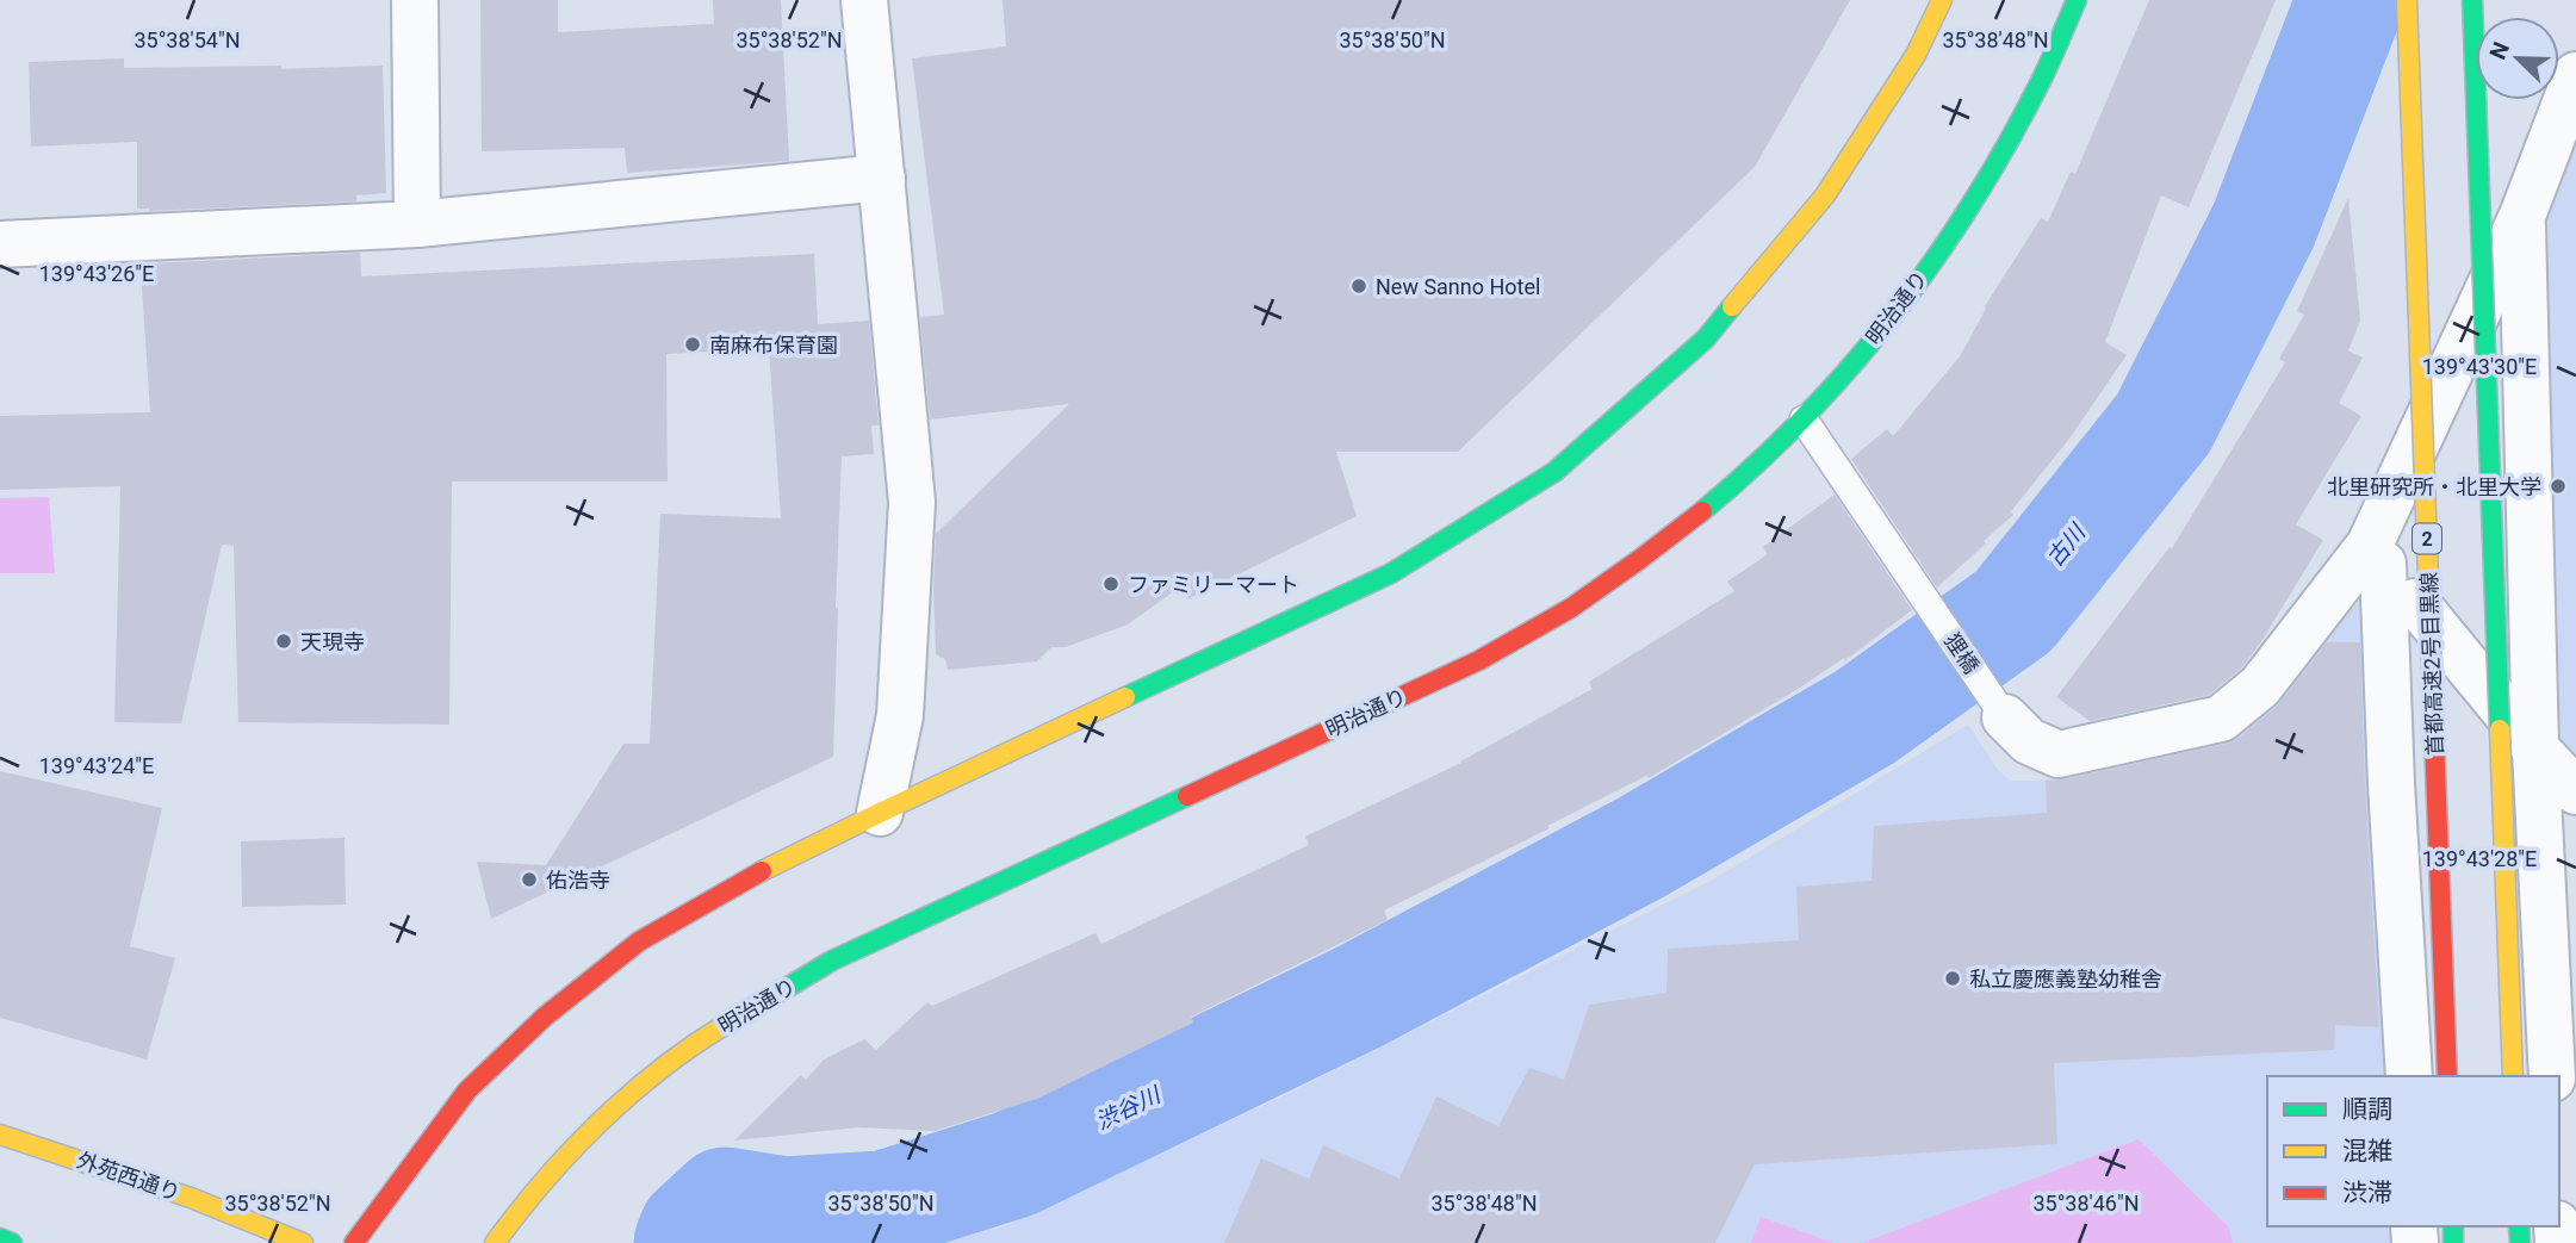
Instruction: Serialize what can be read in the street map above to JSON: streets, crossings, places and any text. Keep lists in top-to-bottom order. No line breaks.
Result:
{"streets":{"main road":["明治通り","2","首都高速2号目黒線","外苑西通り"],"lane":["狸橋"]},"crossings":[["明治通り","狸橋"]],"water":["古川","渋谷川"],"places":["New Sanno Hotel","南麻布保育園","北里研究所・北里大学","ファミリーマート","天現寺","佑浩寺","私立慶應義塾幼稚舎"],"legend":["順調","混雑","渋滞"],"north":"top left","coordinates":["35°38'52\"N","35°38'50\"N","35°38'48\"N","35°38'54\"N","139°43'26\"E","139°43'30\"E","139°43'24\"E","139°43'28\"E","35°38'46\"N"]}
